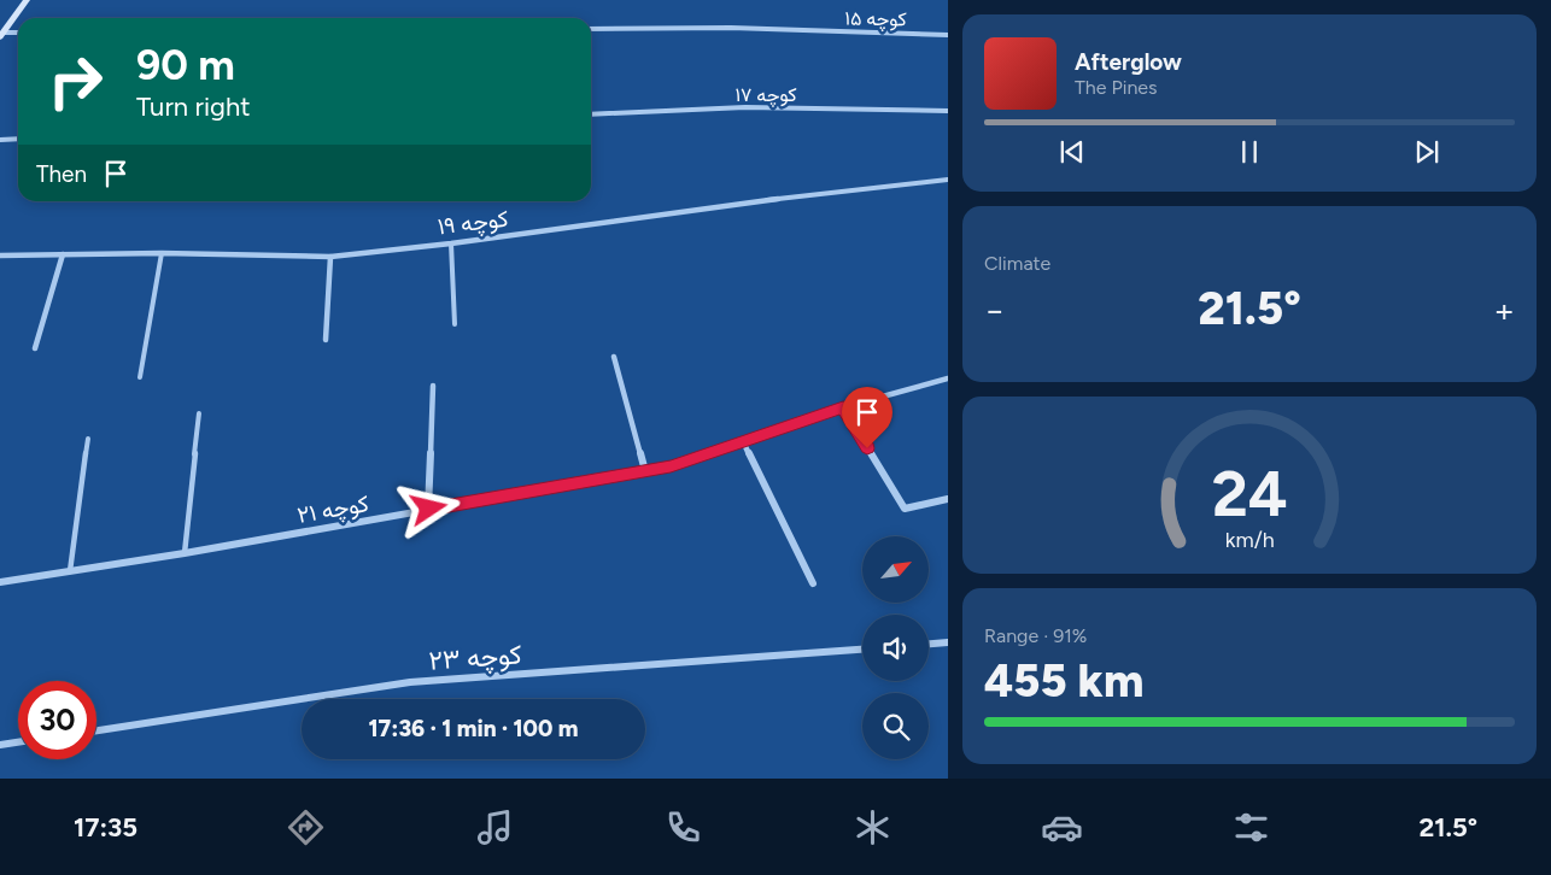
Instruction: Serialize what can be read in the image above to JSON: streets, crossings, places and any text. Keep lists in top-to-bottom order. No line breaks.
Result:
{"streets":{"street":["کوچه ۱۵","کوچه ۱۷","کوچه ۱۹","کوچه ۲۱","کوچه ۲۳"]},"north":"top right","page":{"turn":["90 m","Turn right"],"song":["Afterglow","The Pines"],"then":"Then","tile":["Climate",["Range · 91%","455 km"]],"heat":["−","21.5°","+"],"limit":"30","trip":"17:36 · 1 min · 100 m","tabs":["17:35","21.5°"],"gauge":["24","km/h"]}}
